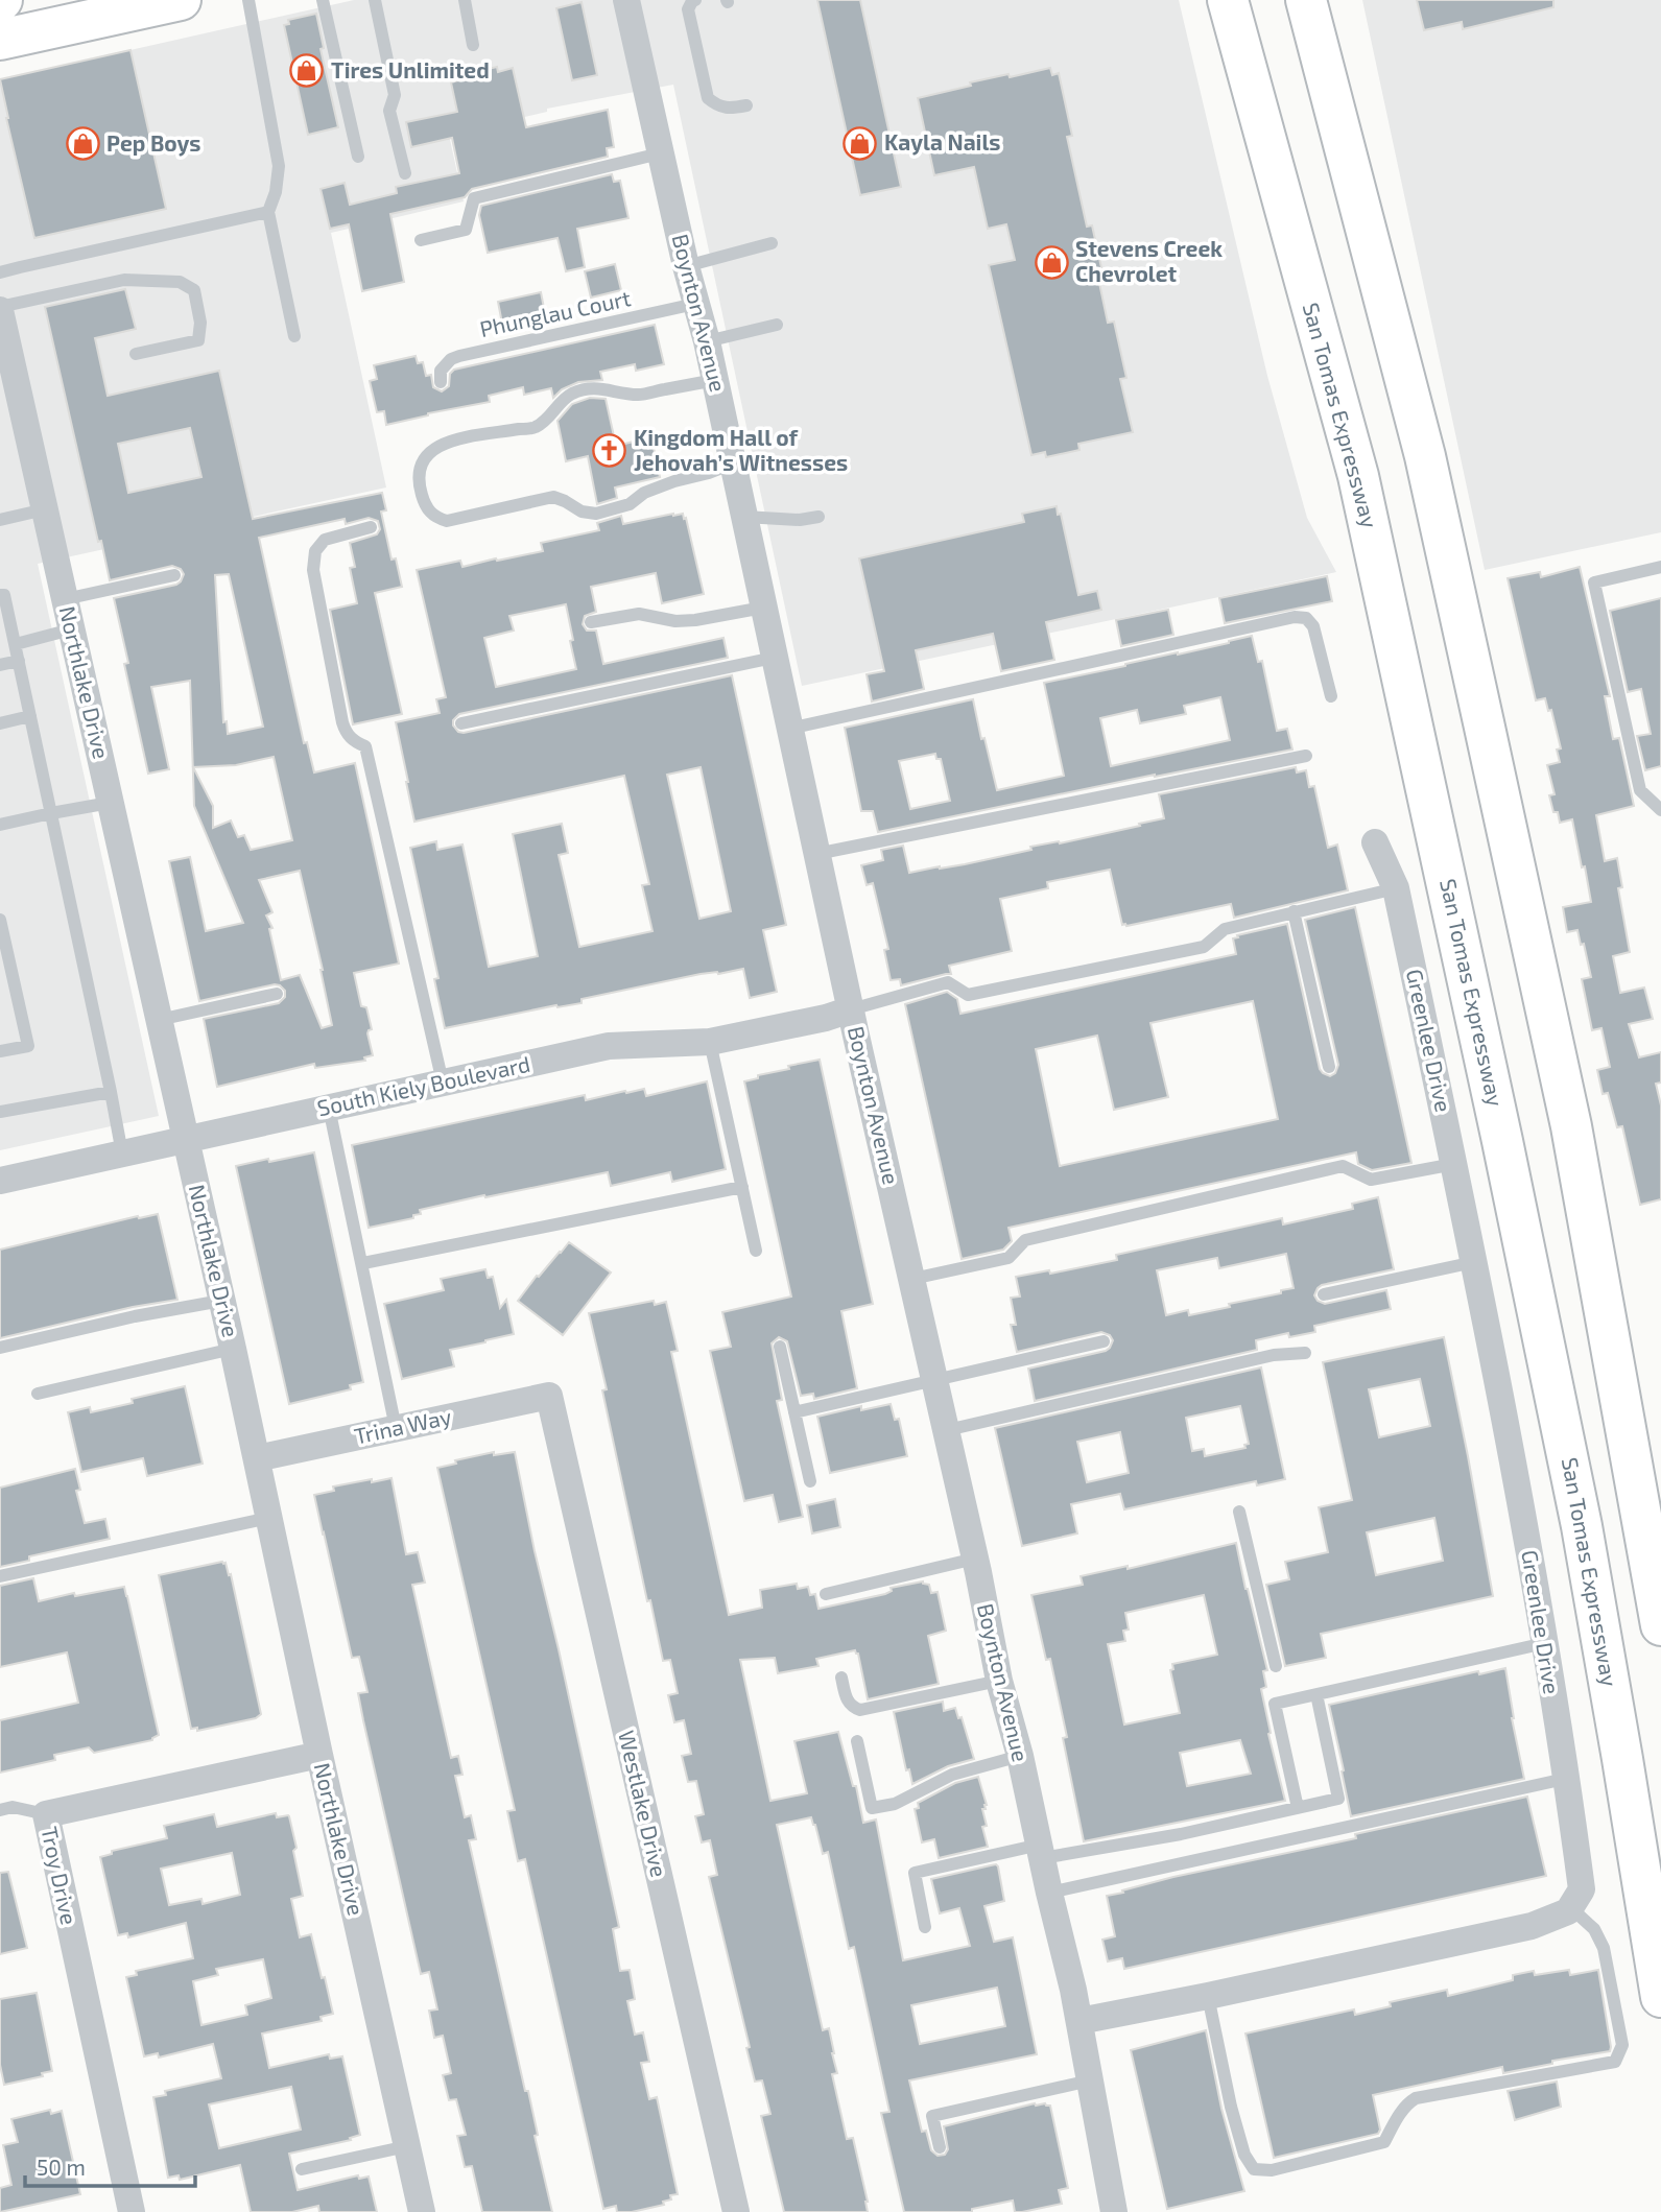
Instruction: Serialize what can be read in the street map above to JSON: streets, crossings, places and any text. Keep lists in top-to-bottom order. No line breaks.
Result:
{"streets":{"main road":["San Tomas Expressway"],"street":["Boynton Avenue","Northlake Drive","Greenlee Drive","South Kiely Boulevard","Trina Way","Westlake Drive","Troy Drive"],"lane":["Phunglau Court"]},"crossings":[["Boynton Avenue","Phunglau Court"],["Boynton Avenue","South Kiely Boulevard"],["Northlake Drive","South Kiely Boulevard"],["Northlake Drive","Trina Way"],["Northlake Drive","Troy Drive"],["Trina Way","Westlake Drive"]],"places":{"shop":["Tires Unlimited","Kayla Nails","Pep Boys","Stevens Creek Chevrolet"],"church":["Kingdom Hall of Jehovah’s Witnesses"]},"scale_bar":"50 m"}
